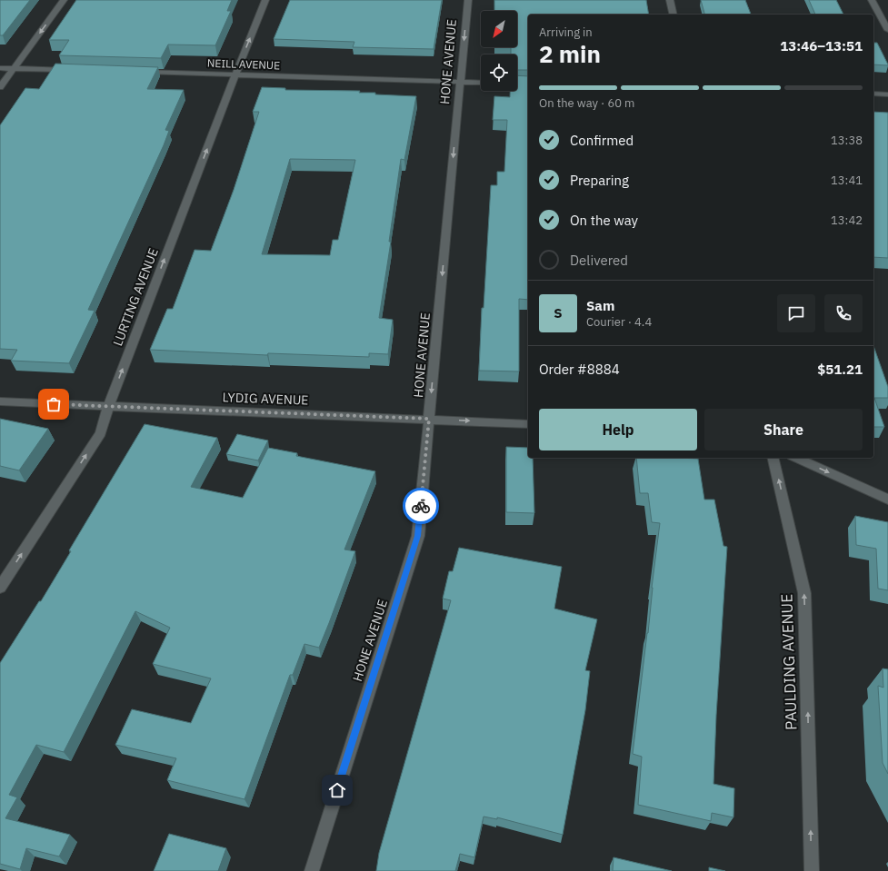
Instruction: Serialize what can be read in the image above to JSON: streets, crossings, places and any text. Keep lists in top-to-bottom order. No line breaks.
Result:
{"streets":{"street":["HONE AVENUE","NEILL AVENUE","LURTING AVENUE","LYDIG AVENUE","PAULDING AVENUE"]},"crossings":[["HONE AVENUE","NEILL AVENUE"],["HONE AVENUE","LYDIG AVENUE"],["NEILL AVENUE","LURTING AVENUE"],["LURTING AVENUE","LYDIG AVENUE"]],"one_way":["HONE AVENUE","LURTING AVENUE","PAULDING AVENUE"],"north":"bottom left","page":{"heading":["2 min","Arriving in","13:46–13:51"],"panel":["Sam","Courier · 4.4","Order #8884","$51.21"],"bar":"On the way · 60 m","list":[["Confirmed","13:38"],["Preparing","13:41"],["On the way","13:42"],"Delivered"],"round":"S","buttons":["Help","Share"]}}
